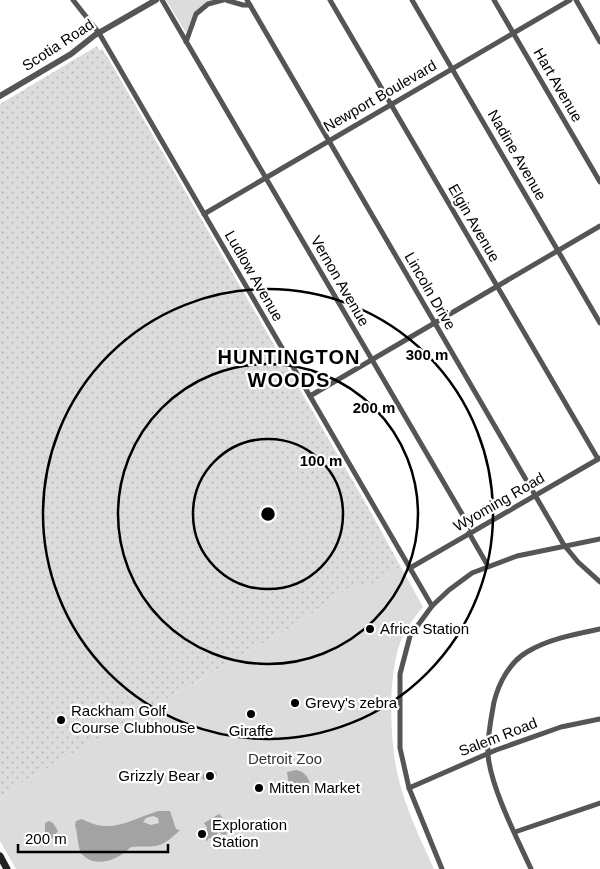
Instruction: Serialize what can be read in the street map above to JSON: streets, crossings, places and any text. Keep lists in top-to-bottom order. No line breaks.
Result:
{"streets":{"street":["Scotia Road","Hart Avenue","Newport Boulevard","Nadine Avenue","Elgin Avenue","Ludlow Avenue","Vernon Avenue","Lincoln Drive","Wyoming Road","Salem Road"]},"crossings":[["Scotia Road","Ludlow Avenue"],["Hart Avenue","Newport Boulevard"],["Newport Boulevard","Nadine Avenue"],["Newport Boulevard","Elgin Avenue"],["Newport Boulevard","Ludlow Avenue"],["Newport Boulevard","Vernon Avenue"],["Newport Boulevard","Lincoln Drive"],["Elgin Avenue","Wyoming Road"],["Ludlow Avenue","Wyoming Road"],["Vernon Avenue","Lincoln Drive"],["Vernon Avenue","Wyoming Road"],["Lincoln Drive","Wyoming Road"]],"districts":["HUNTINGTON WOODS"],"parks":["Detroit Zoo"],"places":["Africa Station","Grevy's zebra","Giraffe","Rackham Golf Course Clubhouse","Grizzly Bear","Mitten Market","Exploration Station"],"scale_bar":"200 m","rings":["300 m","200 m","100 m"]}
